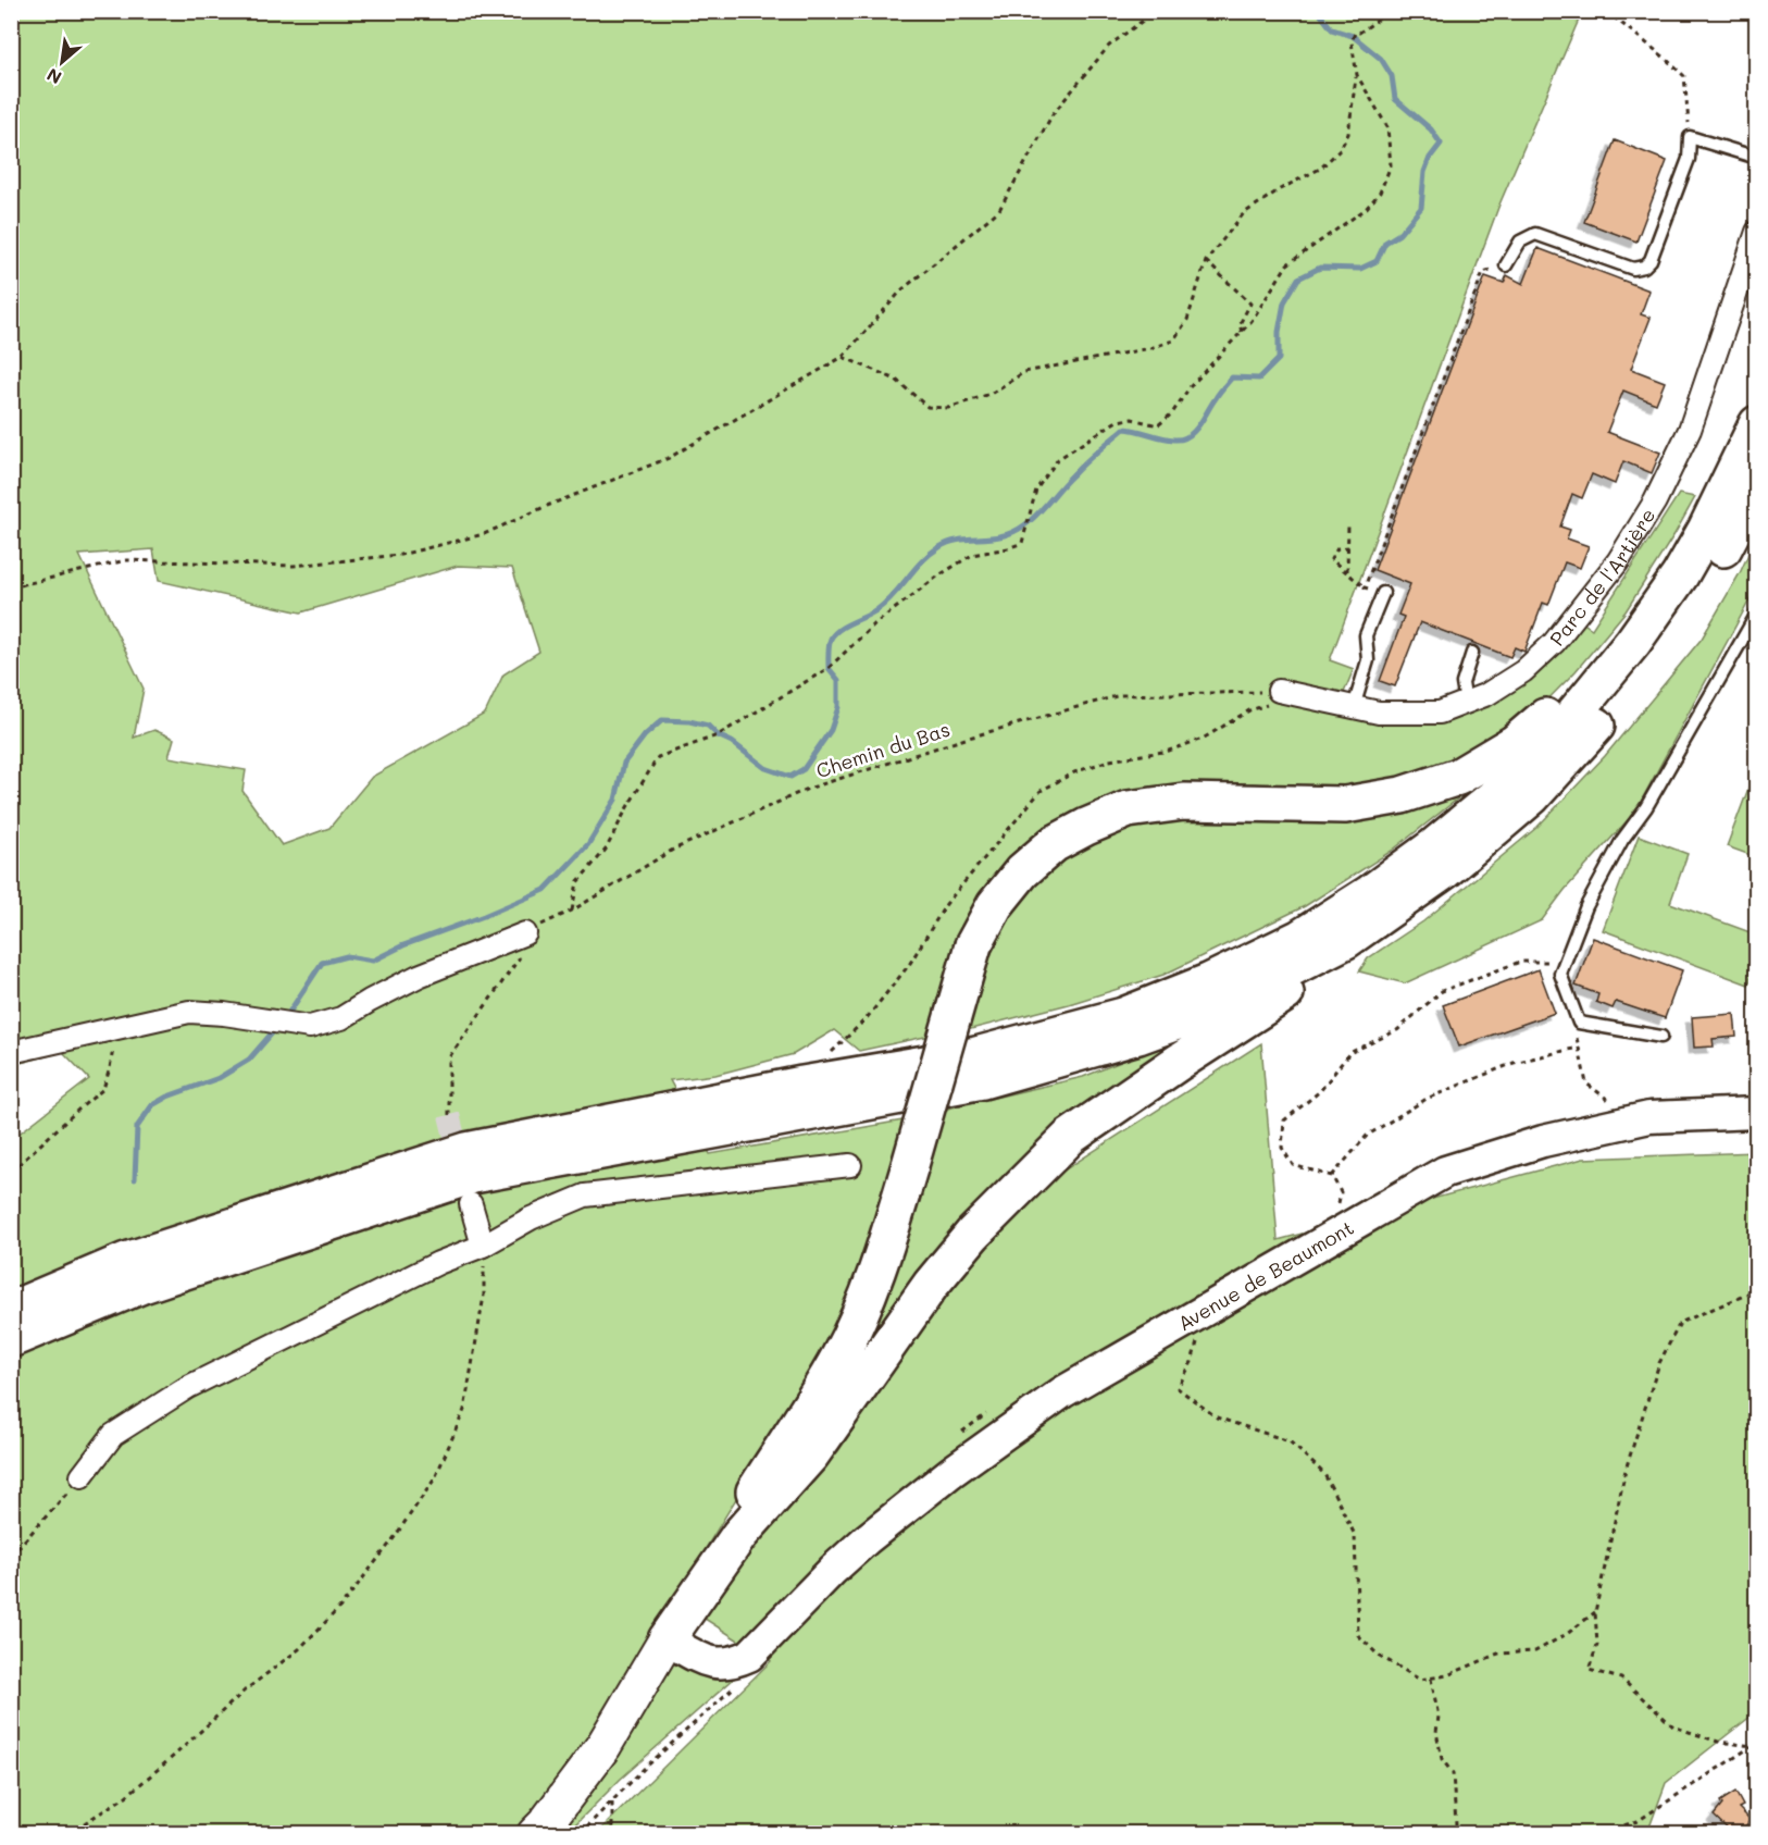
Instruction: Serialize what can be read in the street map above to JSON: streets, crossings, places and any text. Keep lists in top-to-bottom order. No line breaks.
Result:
{"streets":{"main road":["Avenue de Beaumont"],"street":["Parc de l'Artière"],"path":["Chemin du Bas"]},"crossings":[["Parc de l'Artière","Chemin du Bas"]],"north":"bottom left"}
